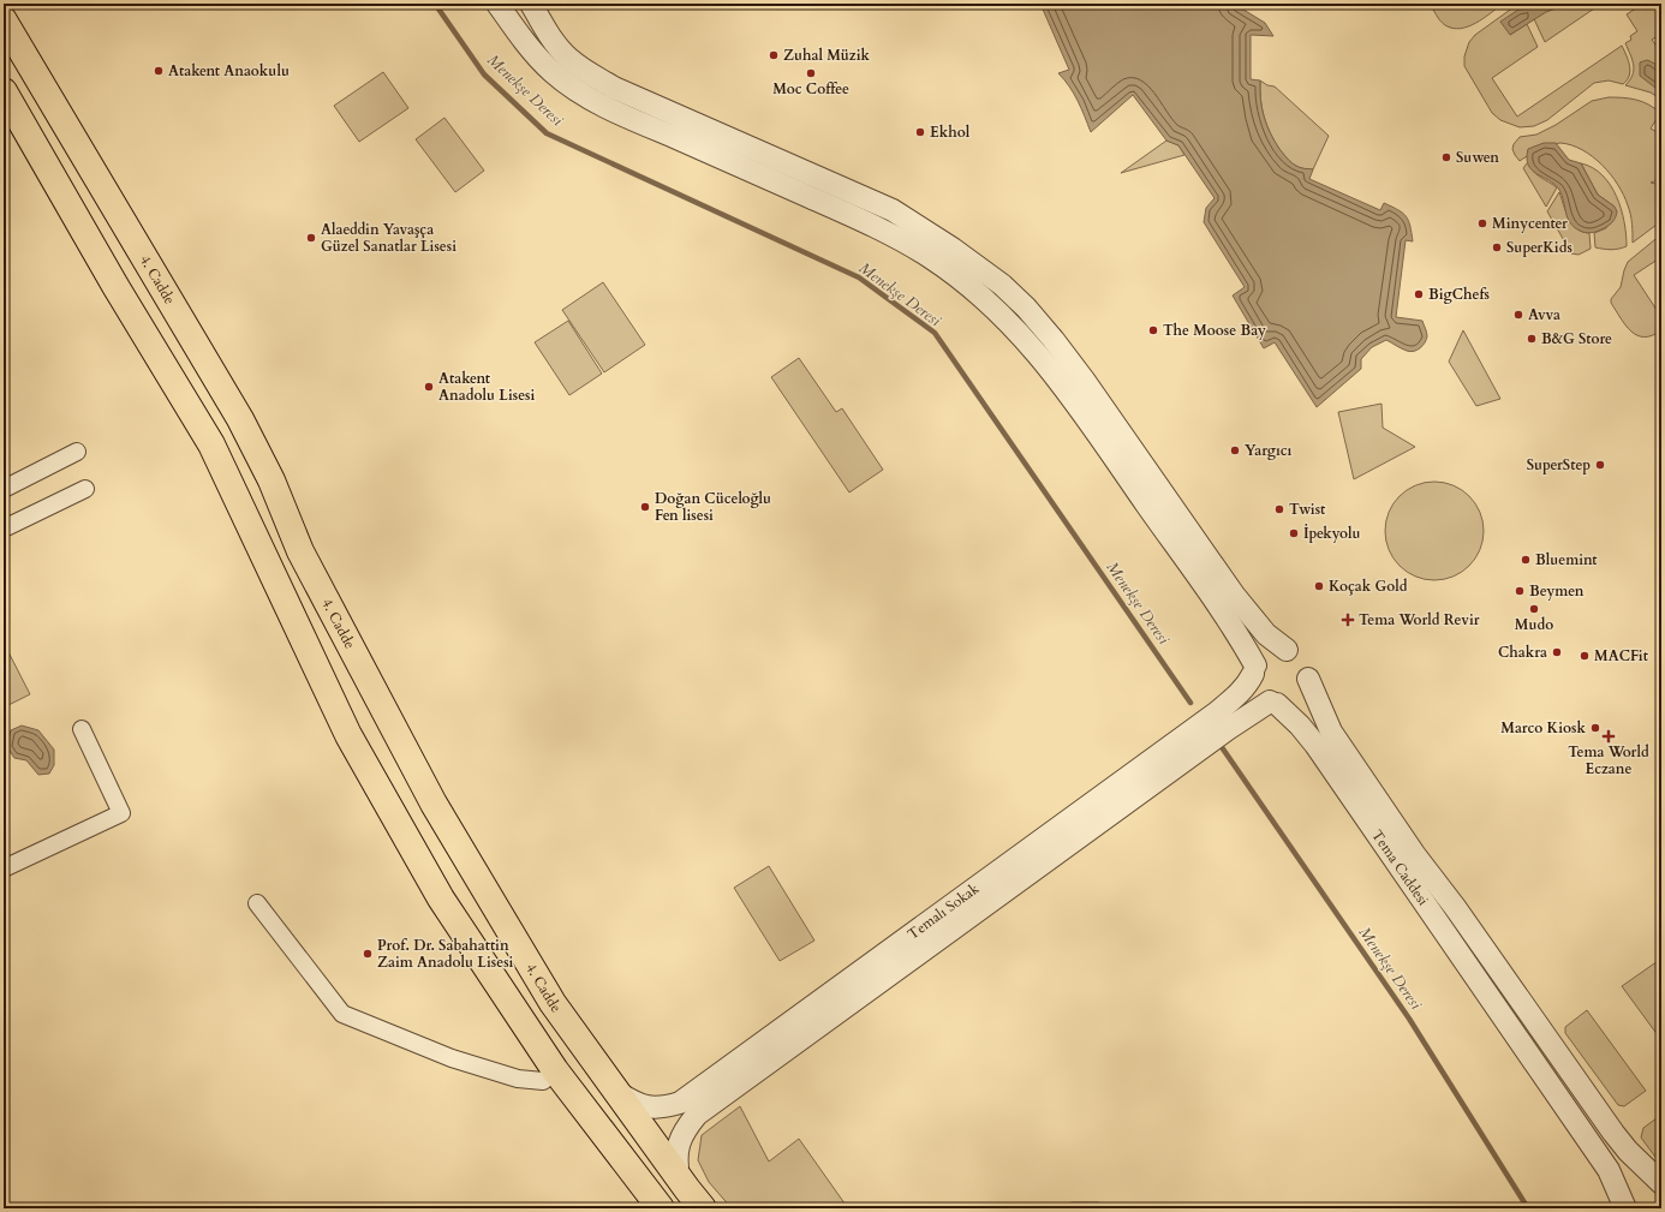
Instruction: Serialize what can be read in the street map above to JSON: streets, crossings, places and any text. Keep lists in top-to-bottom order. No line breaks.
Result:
{"streets":{"main road":["4. Cadde"],"street":["Tema Caddesi","Temalı Sokak"]},"crossings":[["4. Cadde","Temalı Sokak"],["Tema Caddesi","Temalı Sokak"]],"water":["Menekşe Deresi"],"places":{"other":["Zuhal Müzik","Atakent Anaokulu","Moc Coffee","Ekhol","Suwen","Minycenter","Alaeddin Yavaşça Güzel Sanatlar Lisesi","SuperKids","BigChefs","Avva","The Moose Bay","B&G Store","Atakent Anadolu Lisesi","Yargıcı","SuperStep","Doğan Cüceloğlu Fen lisesi","Twist","İpekyolu","Bluemint","Koçak Gold","Beymen","Mudo","Chakra","MACFit","Marco Kiosk","Prof. Dr. Sabahattin Zaim Anadolu Lisesi"],"health":["Tema World Revir","Tema World Eczane"]}}
